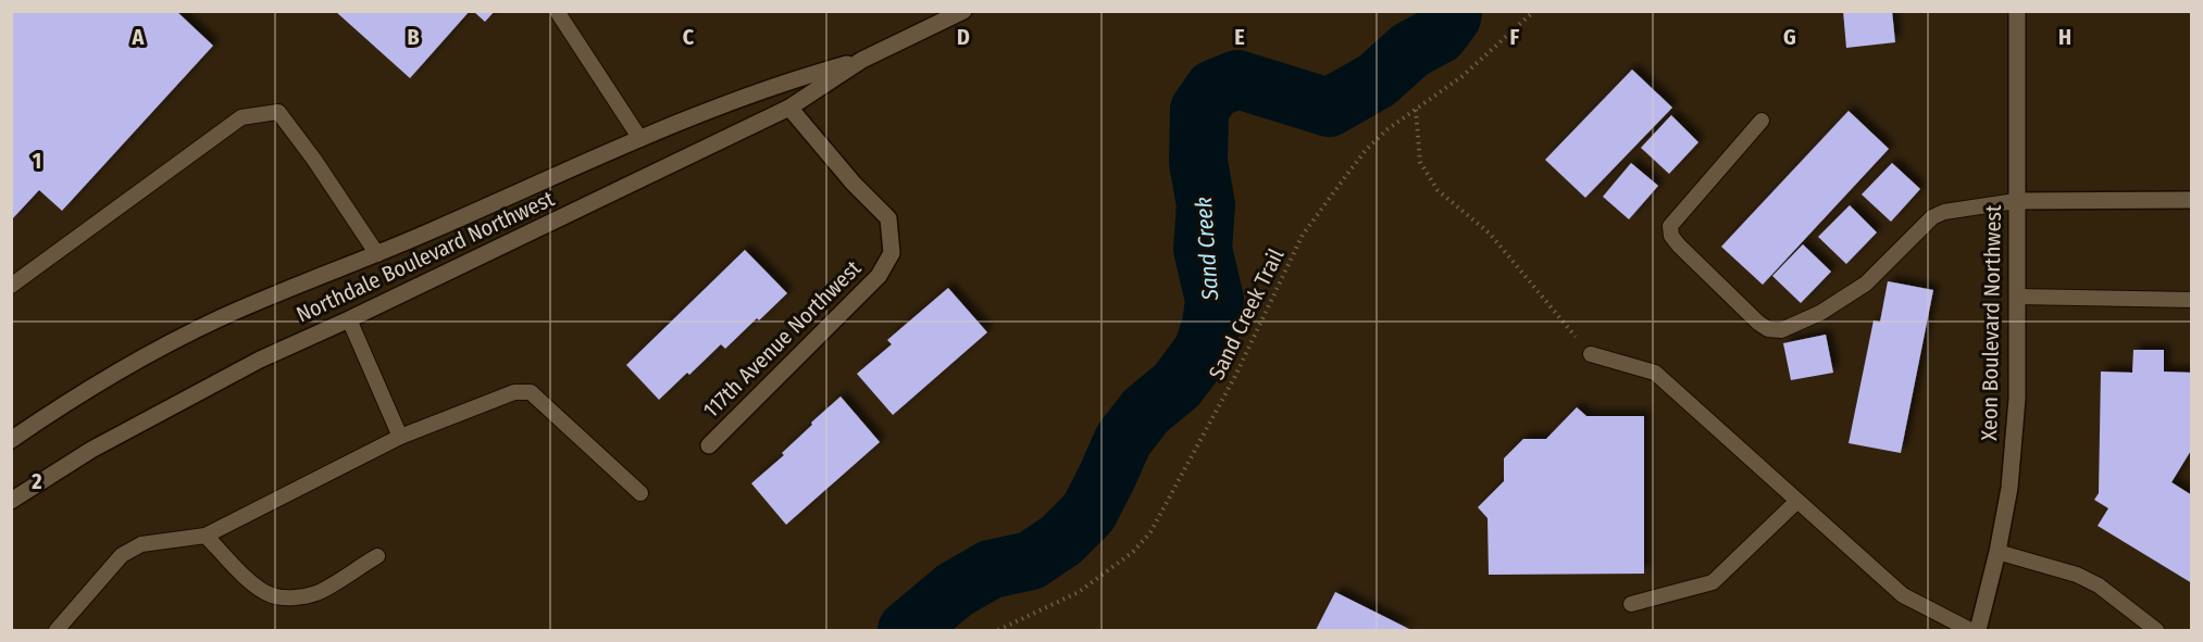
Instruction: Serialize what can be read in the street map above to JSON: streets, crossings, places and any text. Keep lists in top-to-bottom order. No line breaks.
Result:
{"streets":{"main road":["Northdale Boulevard Northwest","Xeon Boulevard Northwest","117th Avenue Northwest"],"path":["Sand Creek Trail"]},"crossings":[["Northdale Boulevard Northwest","117th Avenue Northwest"]],"water":["Sand Creek"],"grid":{"columns":["A","B","C","D","E","F","G","H"],"rows":["1","2"]}}
